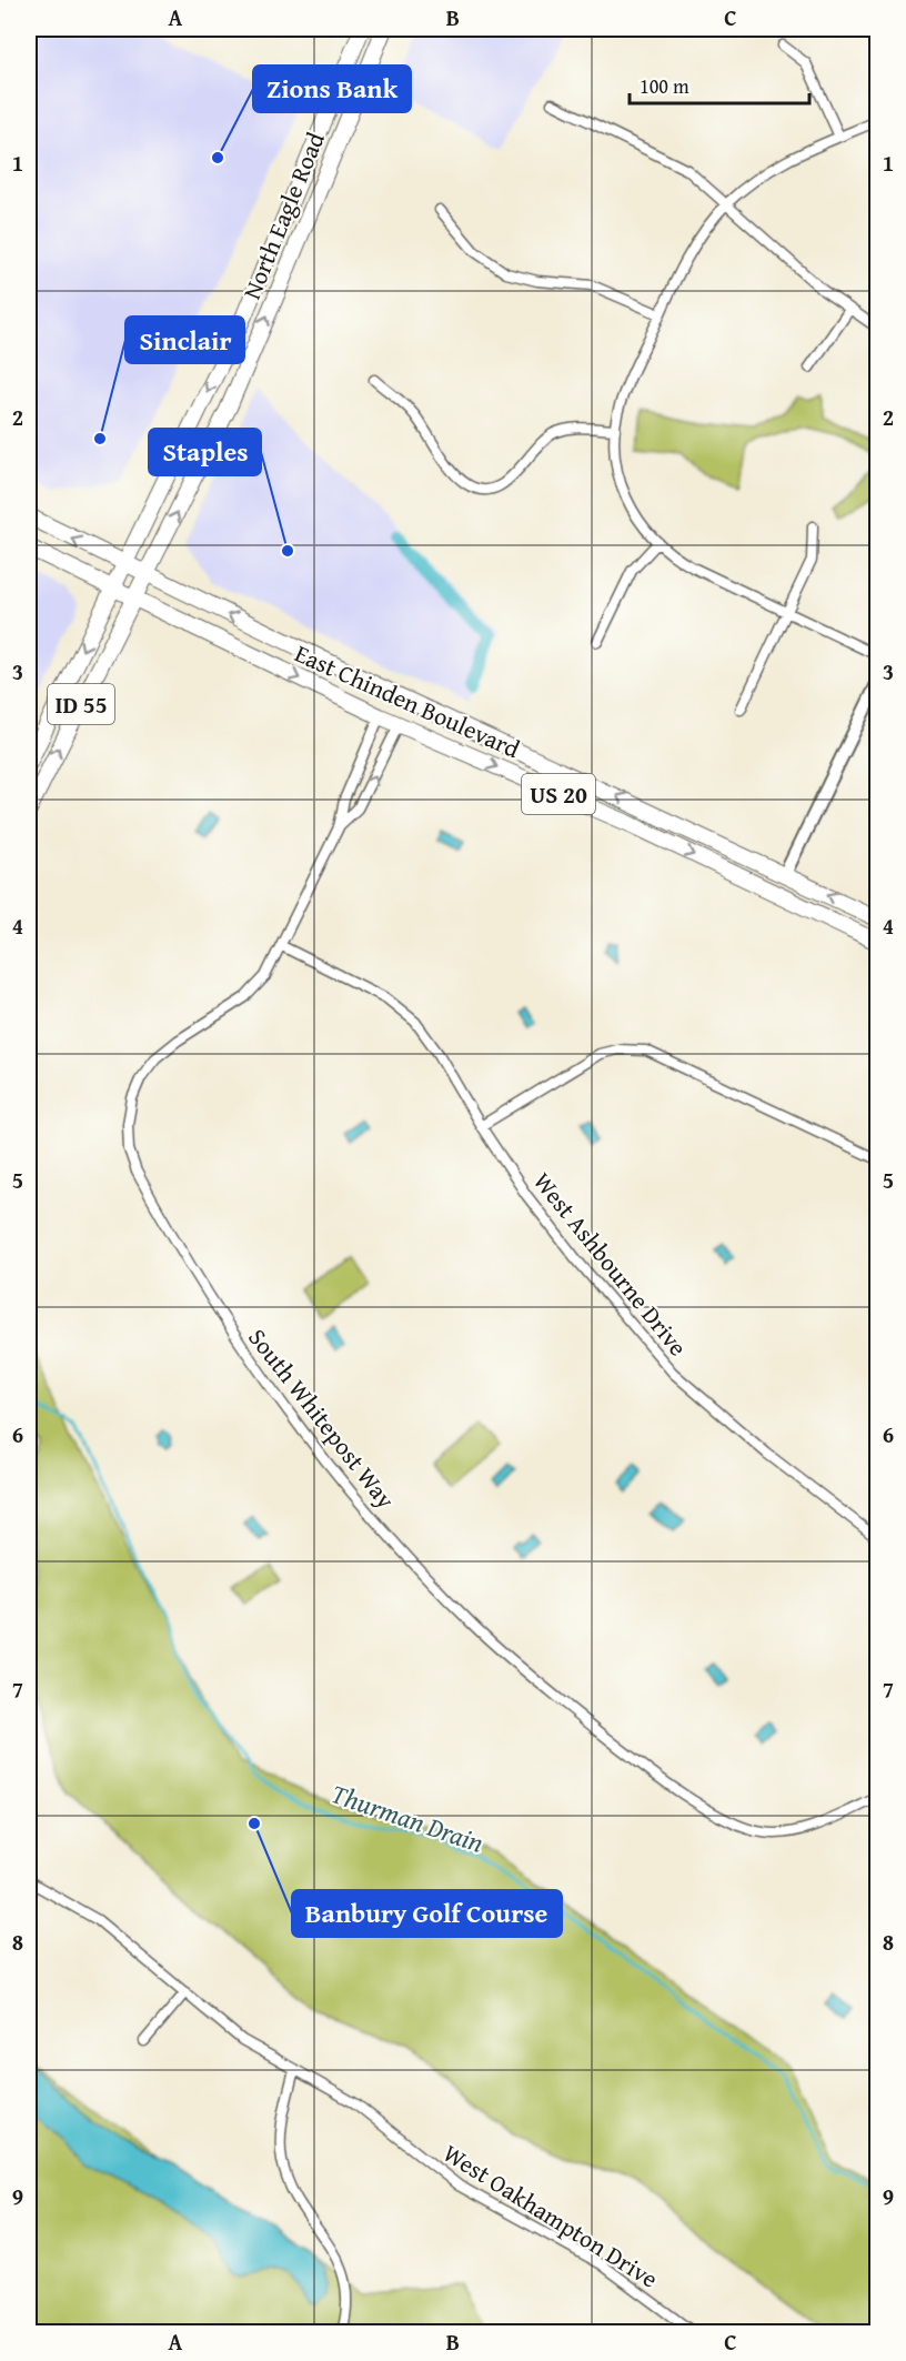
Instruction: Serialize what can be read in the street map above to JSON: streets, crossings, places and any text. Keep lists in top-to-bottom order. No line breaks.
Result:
{"streets":{"main road":["North Eagle Road","East Chinden Boulevard","ID 55","US 20"],"street":["West Ashbourne Drive","South Whitepost Way","West Oakhampton Drive"]},"crossings":[["North Eagle Road","East Chinden Boulevard"],["North Eagle Road","ID 55"],["North Eagle Road","US 20"],["East Chinden Boulevard","ID 55"],["East Chinden Boulevard","US 20"],["East Chinden Boulevard","South Whitepost Way"],["West Ashbourne Drive","South Whitepost Way"]],"water":["Thurman Drain"],"places":["Zions Bank","Sinclair","Staples","Banbury Golf Course"],"scale_bar":"100 m","grid":{"columns":["A","B","C"],"rows":["1","2","3","4","5","6","7","8","9"]}}
